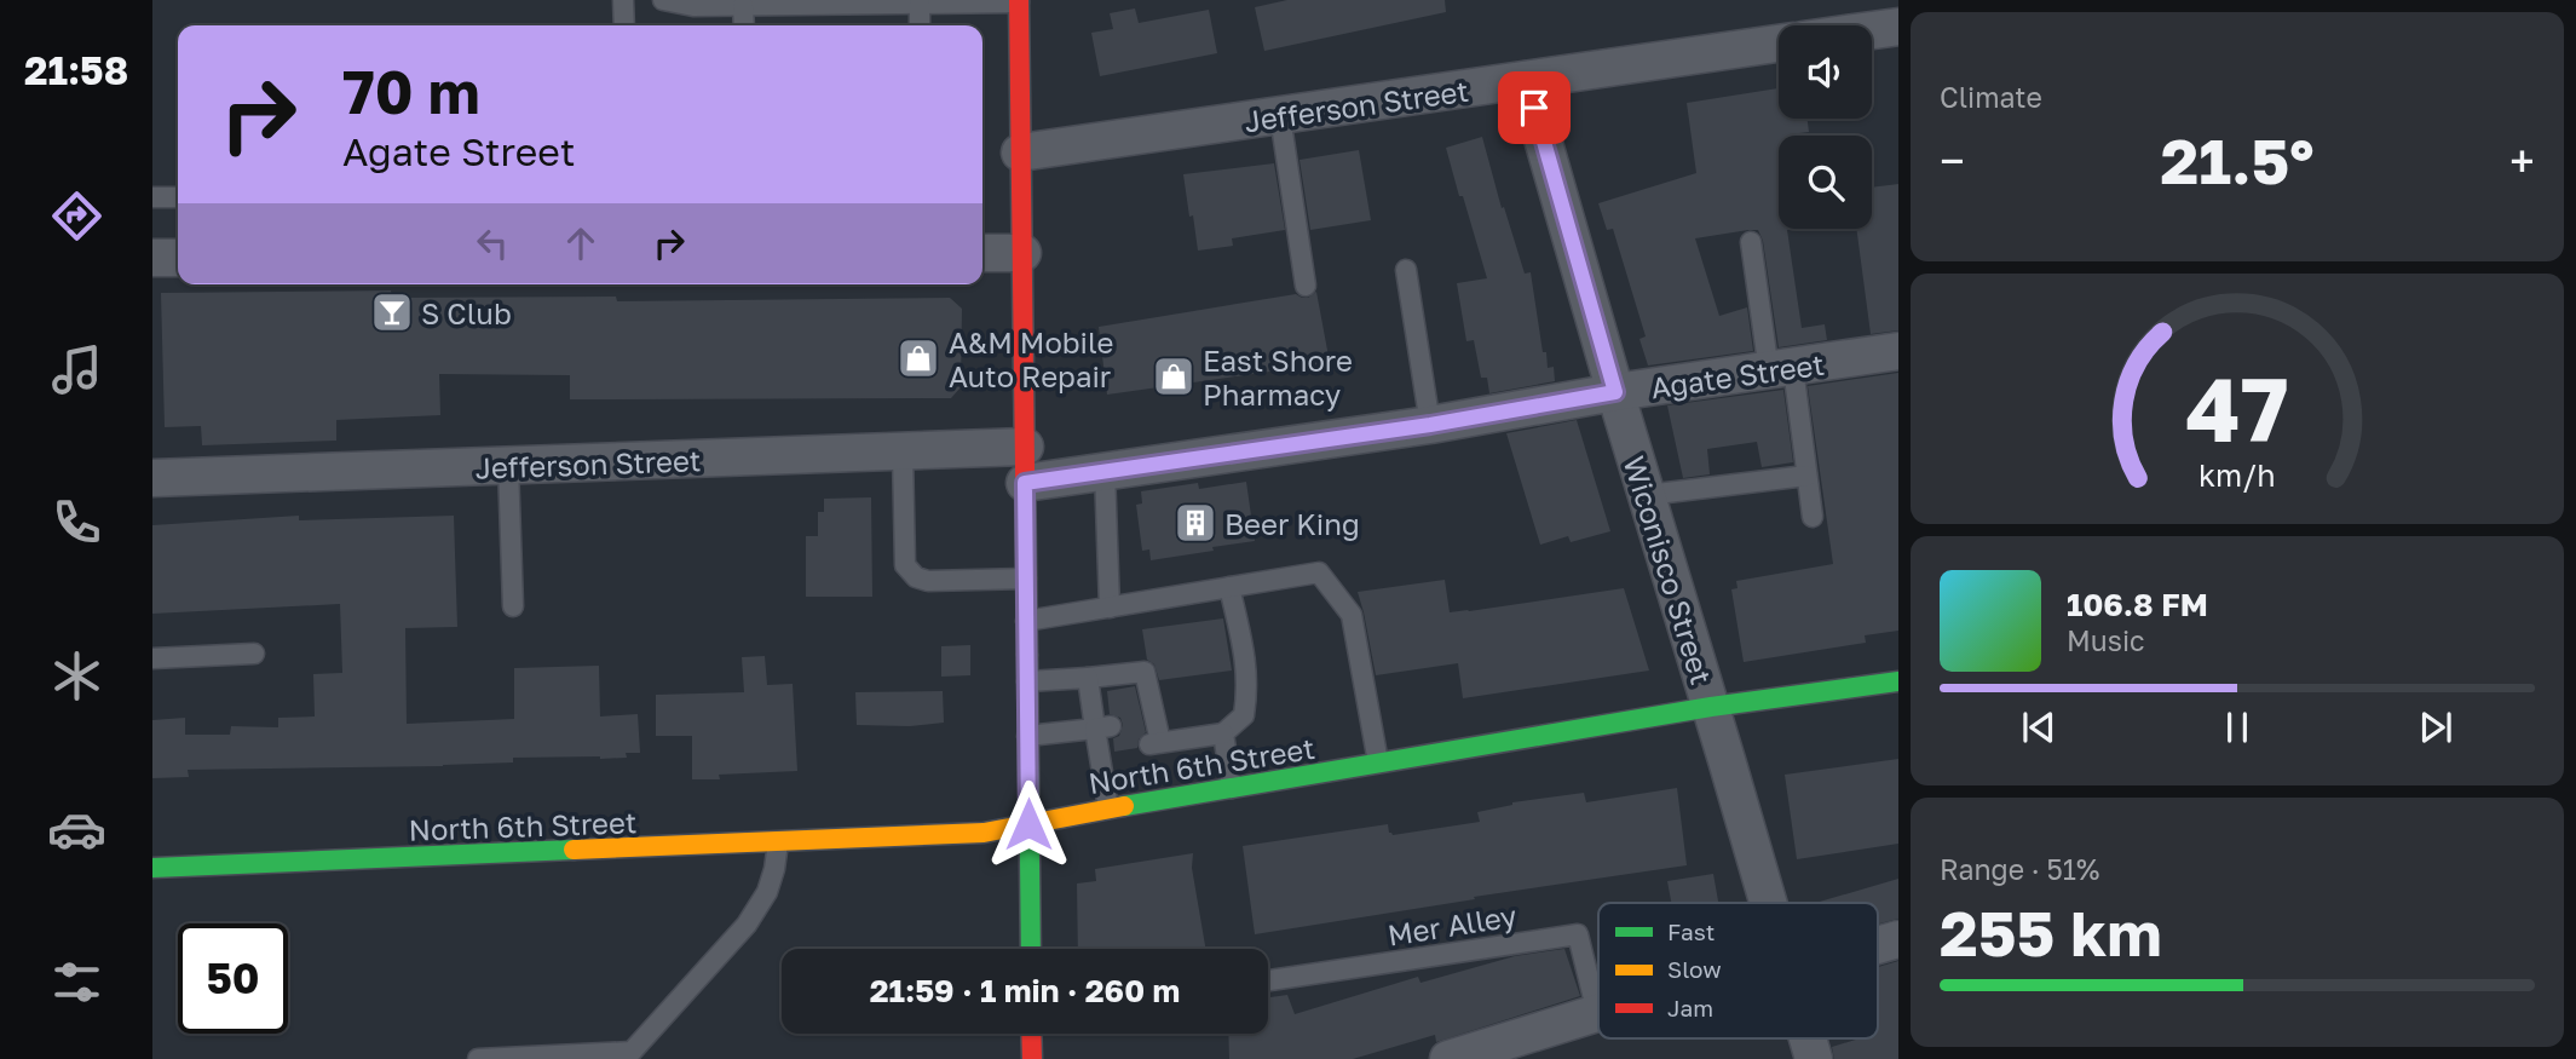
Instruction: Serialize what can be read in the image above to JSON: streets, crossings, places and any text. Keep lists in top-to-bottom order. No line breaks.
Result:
{"streets":{"main road":["North 6th Street"],"street":["Jefferson Street","Agate Street","Wiconisco Street"],"lane":["Mer Alley"]},"crossings":[["Jefferson Street","Agate Street"],["Jefferson Street","Wiconisco Street"],["Agate Street","Wiconisco Street"],["Wiconisco Street","North 6th Street"]],"places":{"bar":["S Club"],"shop":["A&M Mobile Auto Repair","East Shore Pharmacy"],"building":["Beer King"]},"legend":["Fast","Slow","Jam"],"page":{"tabs":"21:58","tile":["Climate",["Range · 51%","255 km"]],"turn":["70 m","Agate Street"],"heat":["−","21.5°","+"],"song":["106.8 FM","Music"],"limit":"50","trip":"21:59 · 1 min · 260 m","gauge":["47","km/h"]}}
